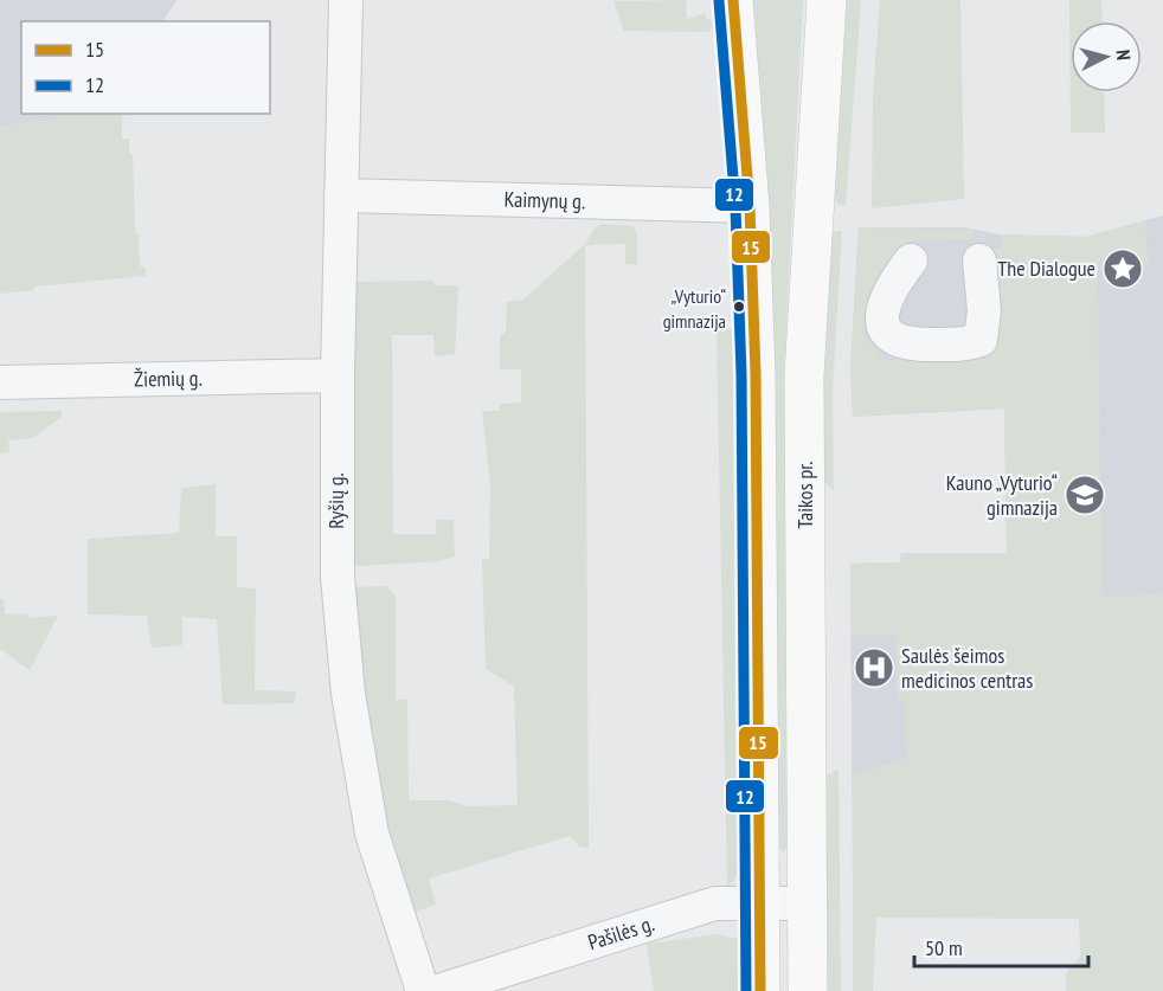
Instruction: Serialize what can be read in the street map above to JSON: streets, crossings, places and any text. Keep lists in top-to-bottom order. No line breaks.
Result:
{"streets":{"main road":["Taikos pr."],"street":["Kaimynų g.","Žiemių g.","Ryšių g.","Pašilės g."]},"crossings":[["Kaimynų g.","Ryšių g."],["Žiemių g.","Ryšių g."],["Taikos pr.","Pašilės g."]],"places":{"place":["The Dialogue"],"other":["„Vyturio“ gimnazija"],"school or university":["Kauno „Vyturio“ gimnazija"],"hospital":["Saulės šeimos medicinos centras"]},"lines":["transit line 15","transit line 12"],"legend":["15","12"],"scale_bar":"50 m","north":"right"}
